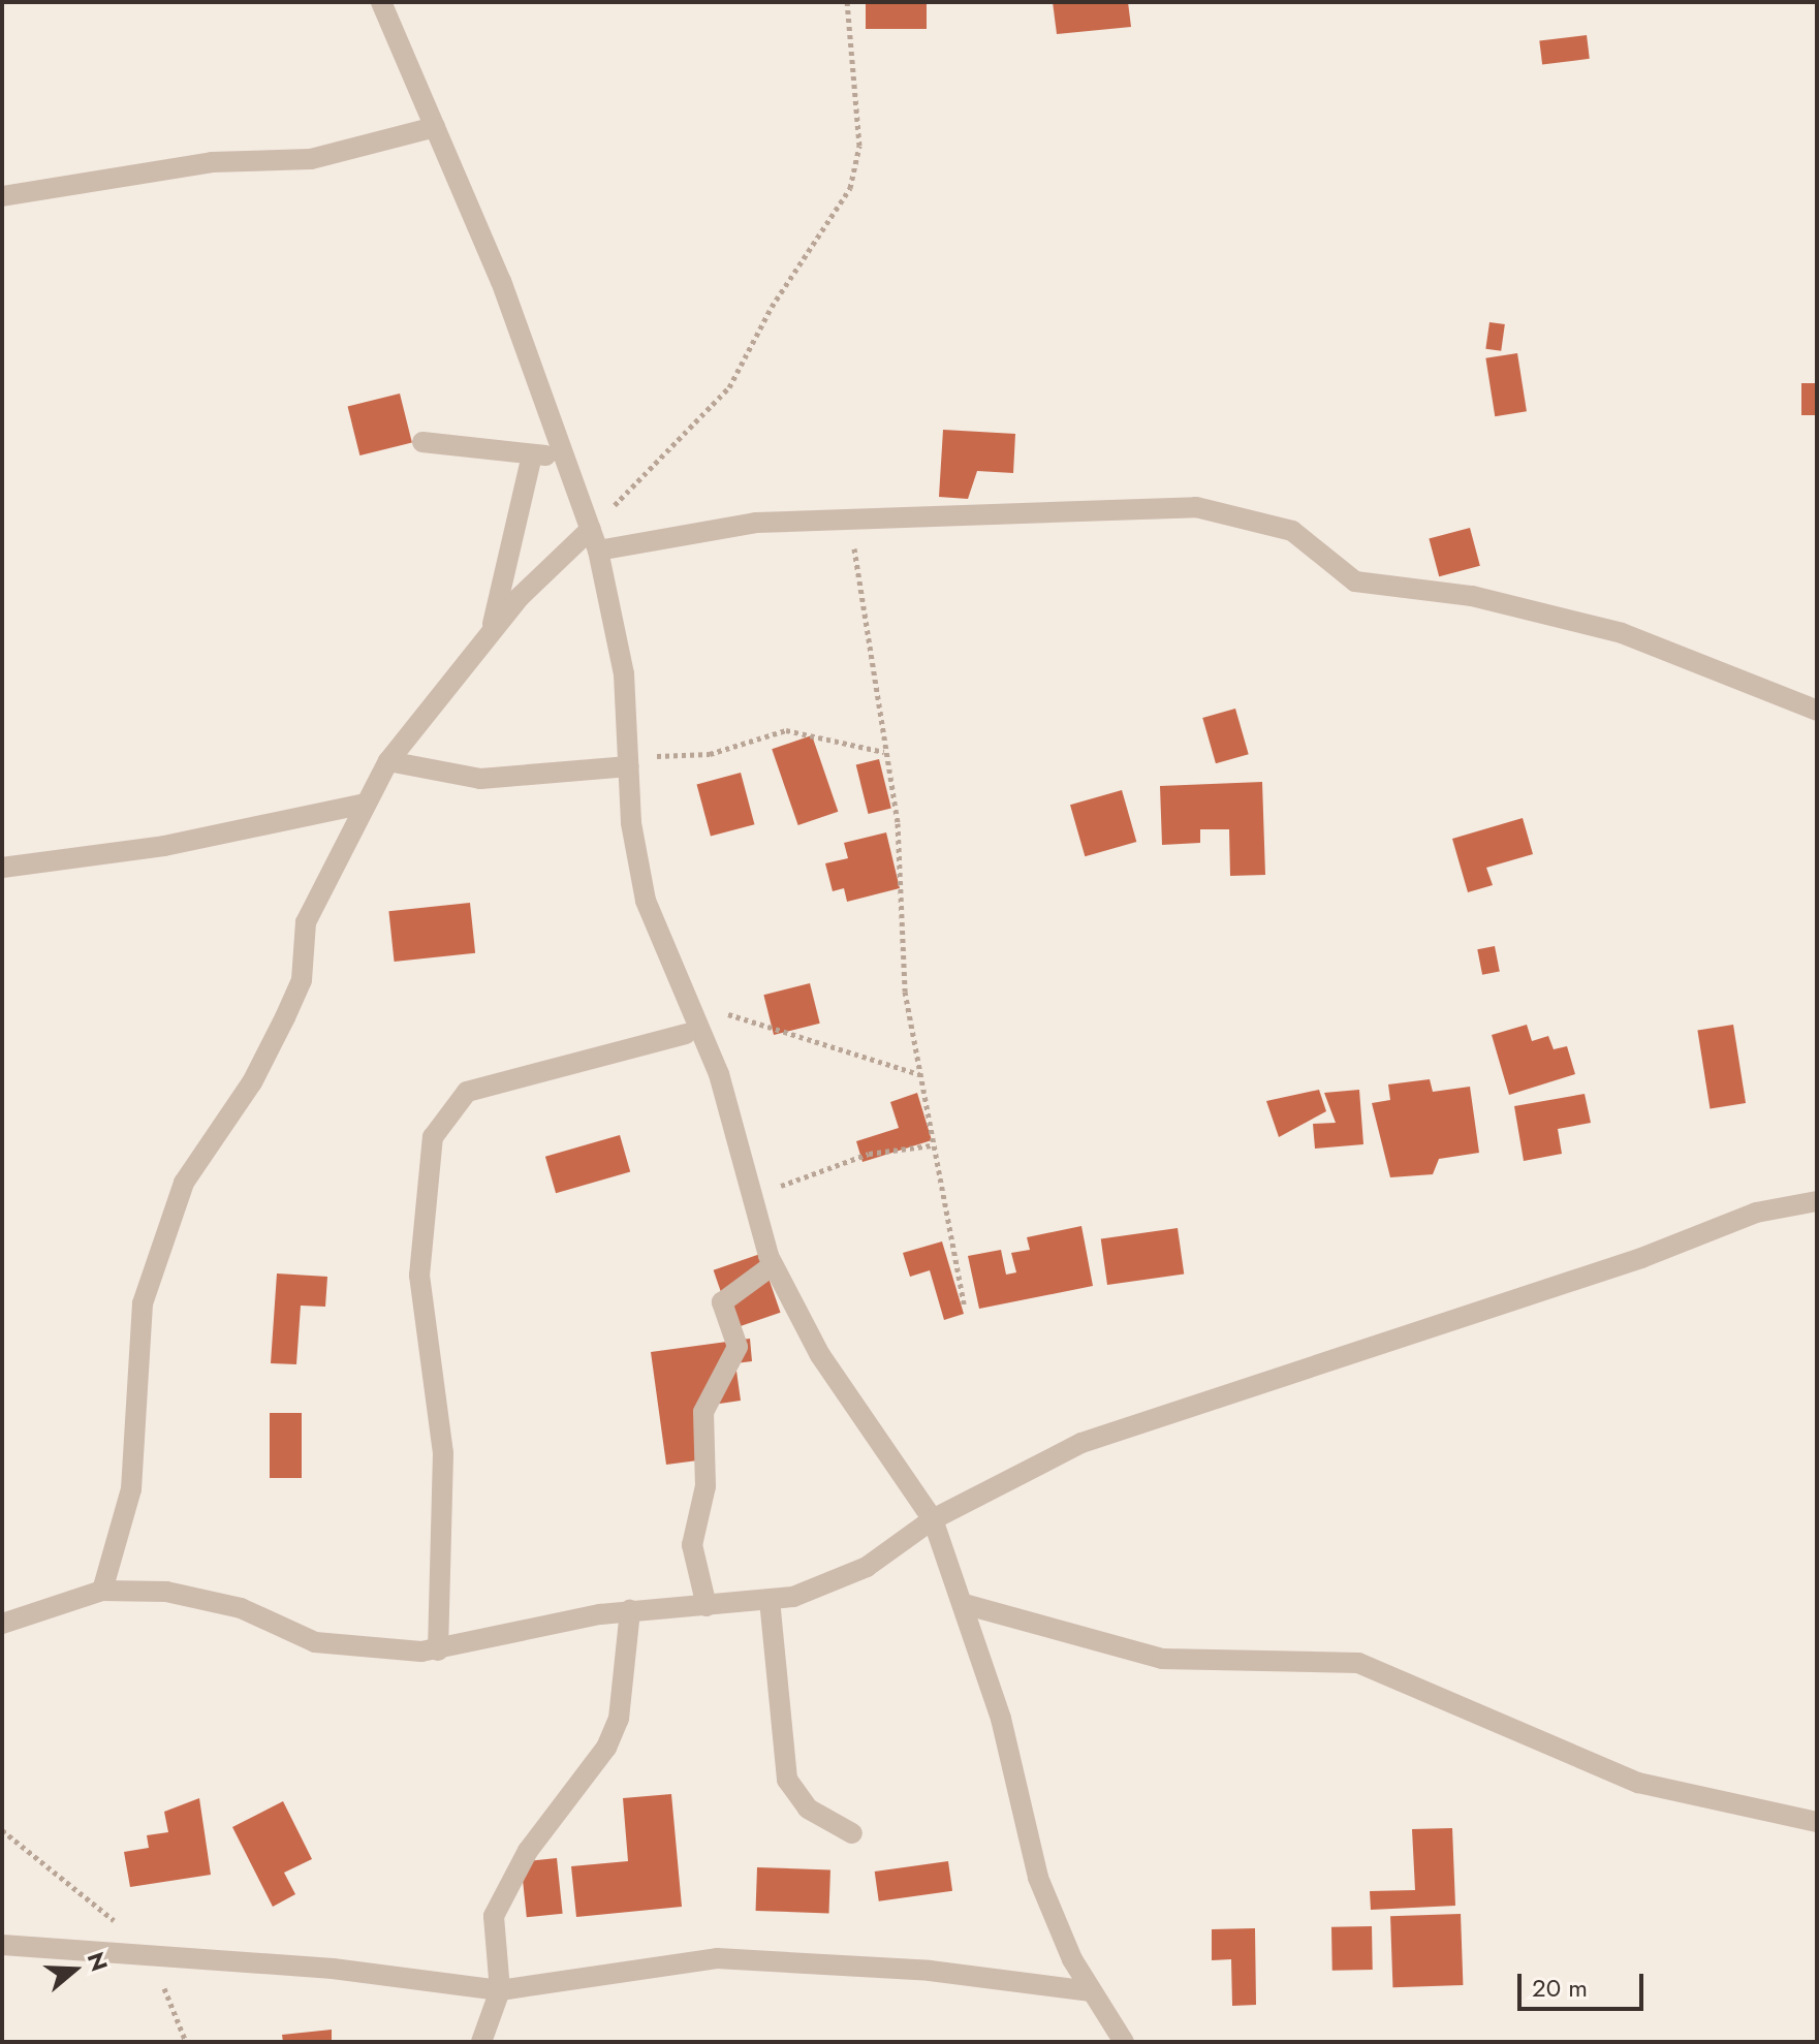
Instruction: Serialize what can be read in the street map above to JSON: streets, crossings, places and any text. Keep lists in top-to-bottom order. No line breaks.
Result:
{"scale_bar":"20 m","north":"right"}
